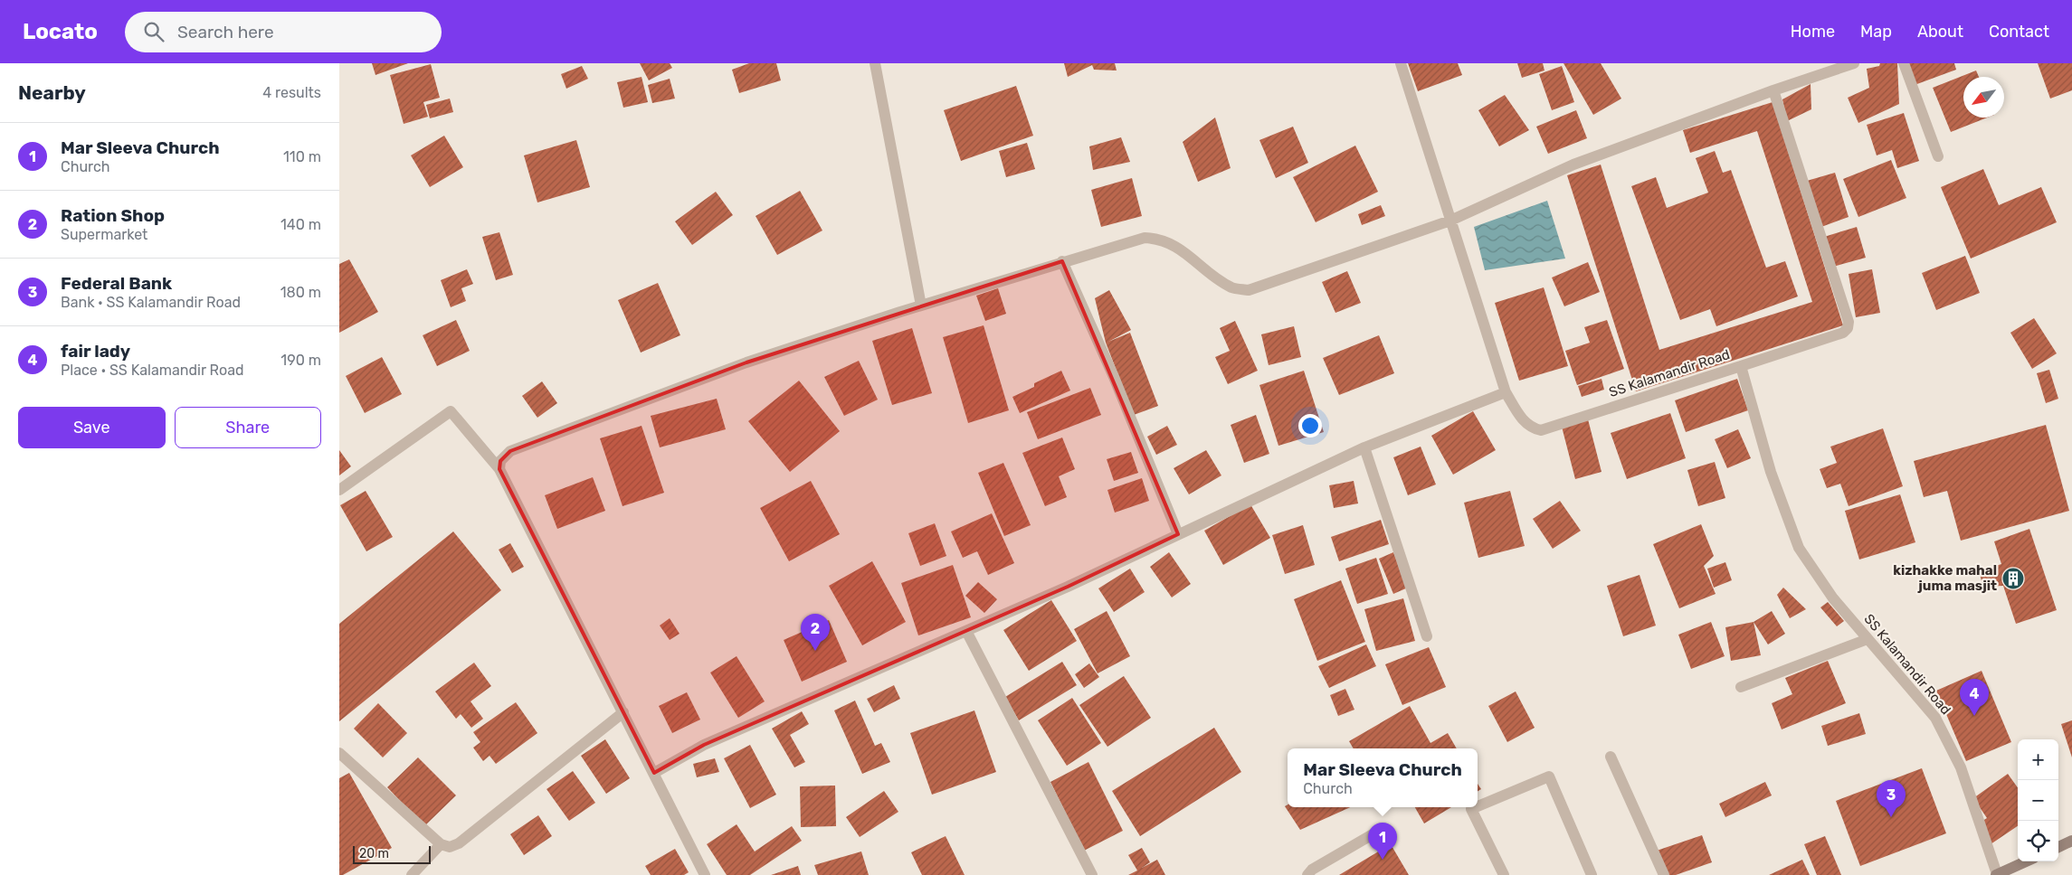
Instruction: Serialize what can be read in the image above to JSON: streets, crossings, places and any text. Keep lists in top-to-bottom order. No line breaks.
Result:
{"streets":{"street":["SS Kalamandir Road"]},"places":{"building":["kizhakke mahal juma masjit"]},"scale_bar":"20 m","north":"bottom left","page":{"header":"Locato","search":"Search here","nav":["Home","Map","About","Contact"],"heading":["Nearby","4 results"],"list":[{"mark":"1","name":"Mar Sleeva Church","note":"Church","value":"110 m"},{"mark":"2","name":"Ration Shop","note":"Supermarket","value":"140 m"},{"mark":"3","name":"Federal Bank","note":"Bank · SS Kalamandir Road","value":"180 m"},{"mark":"4","name":"fair lady","note":"Place · SS Kalamandir Road","value":"190 m"}],"buttons":["Save","Share"],"pins":["2","4","3","1"],"map_buttons":["+","−"],"popup":["Mar Sleeva Church","Church"],"scale":"20 m"}}
